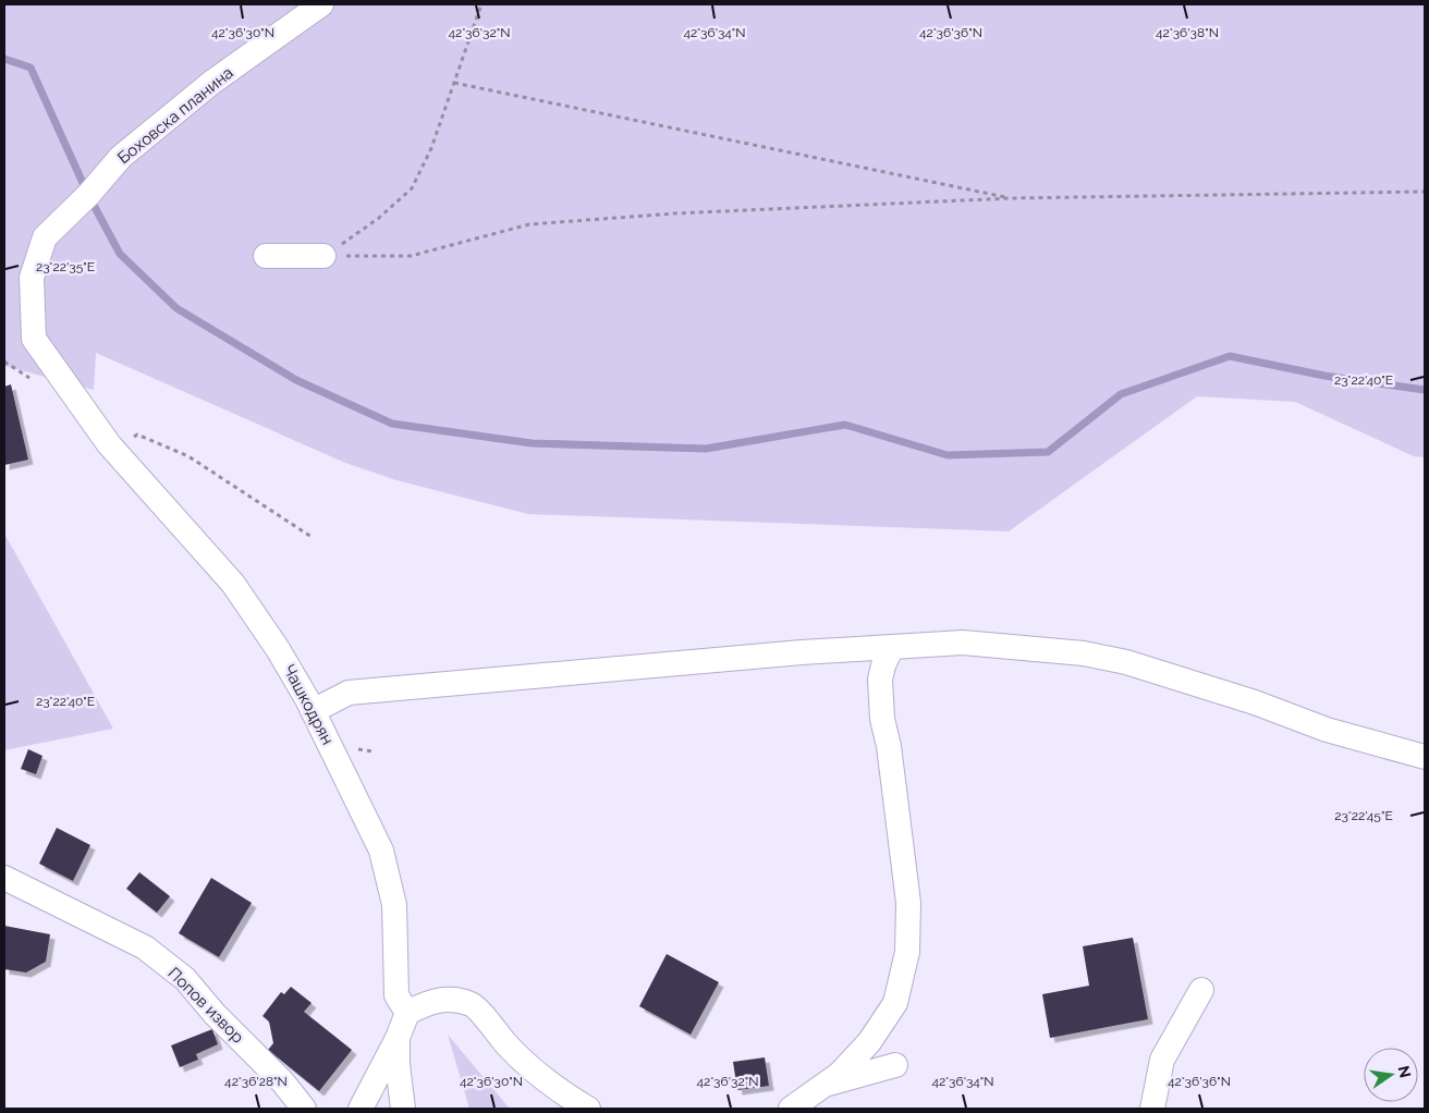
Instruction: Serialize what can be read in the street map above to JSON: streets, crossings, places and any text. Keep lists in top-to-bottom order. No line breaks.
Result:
{"streets":{"street":["Боховска планина","Чашкодрян","Попов извор"]},"crossings":[["Боховска планина","Чашкодрян"]],"north":"right","coordinates":["42°36'30\"N","42°36'32\"N","42°36'34\"N","42°36'36\"N","42°36'38\"N","23°22'35\"E","23°22'40\"E","23°22'45\"E","42°36'28\"N"]}
